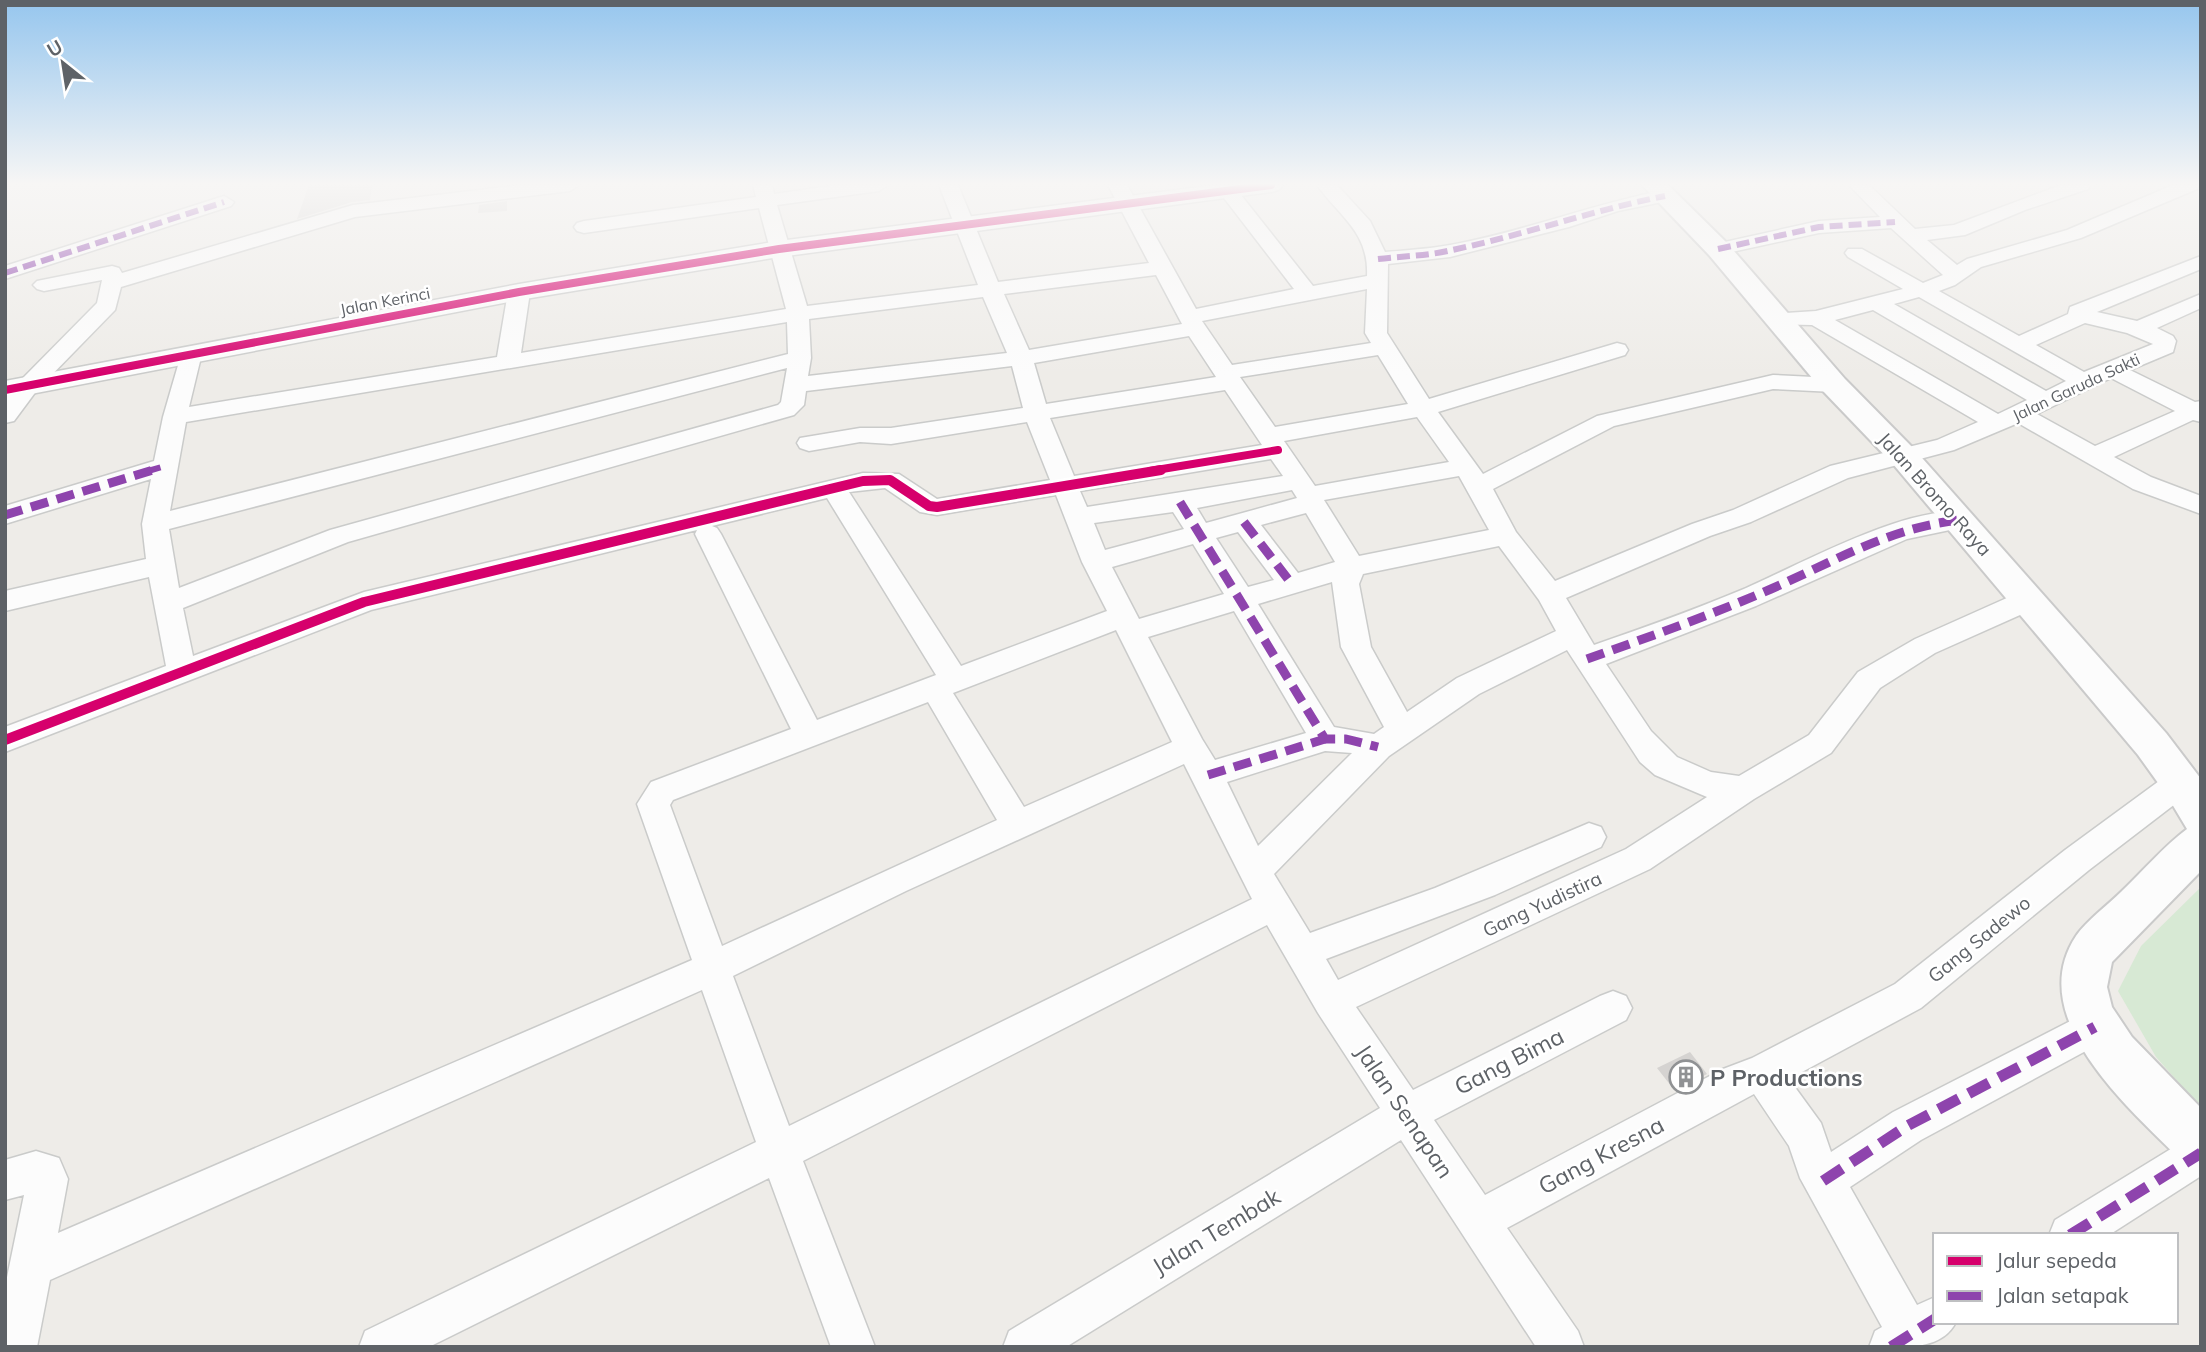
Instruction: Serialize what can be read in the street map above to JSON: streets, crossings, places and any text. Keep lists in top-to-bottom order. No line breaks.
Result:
{"streets":{"main road":["Jalan Bromo Raya"],"street":["Jalan Kerinci","Jalan Garuda Sakti","Gang Yudistira","Gang Sadewo","Gang Bima","Jalan Senapan","Gang Kresna","Jalan Tembak"]},"crossings":[["Jalan Garuda Sakti","Jalan Bromo Raya"],["Jalan Bromo Raya","Gang Yudistira"],["Jalan Bromo Raya","Gang Sadewo"],["Gang Yudistira","Jalan Senapan"],["Gang Sadewo","Gang Kresna"],["Gang Bima","Jalan Senapan"],["Gang Bima","Jalan Tembak"],["Jalan Senapan","Gang Kresna"],["Jalan Senapan","Jalan Tembak"]],"places":{"building":["P Productions"]},"legend":["Jalur sepeda","Jalan setapak"],"north":"top left"}
